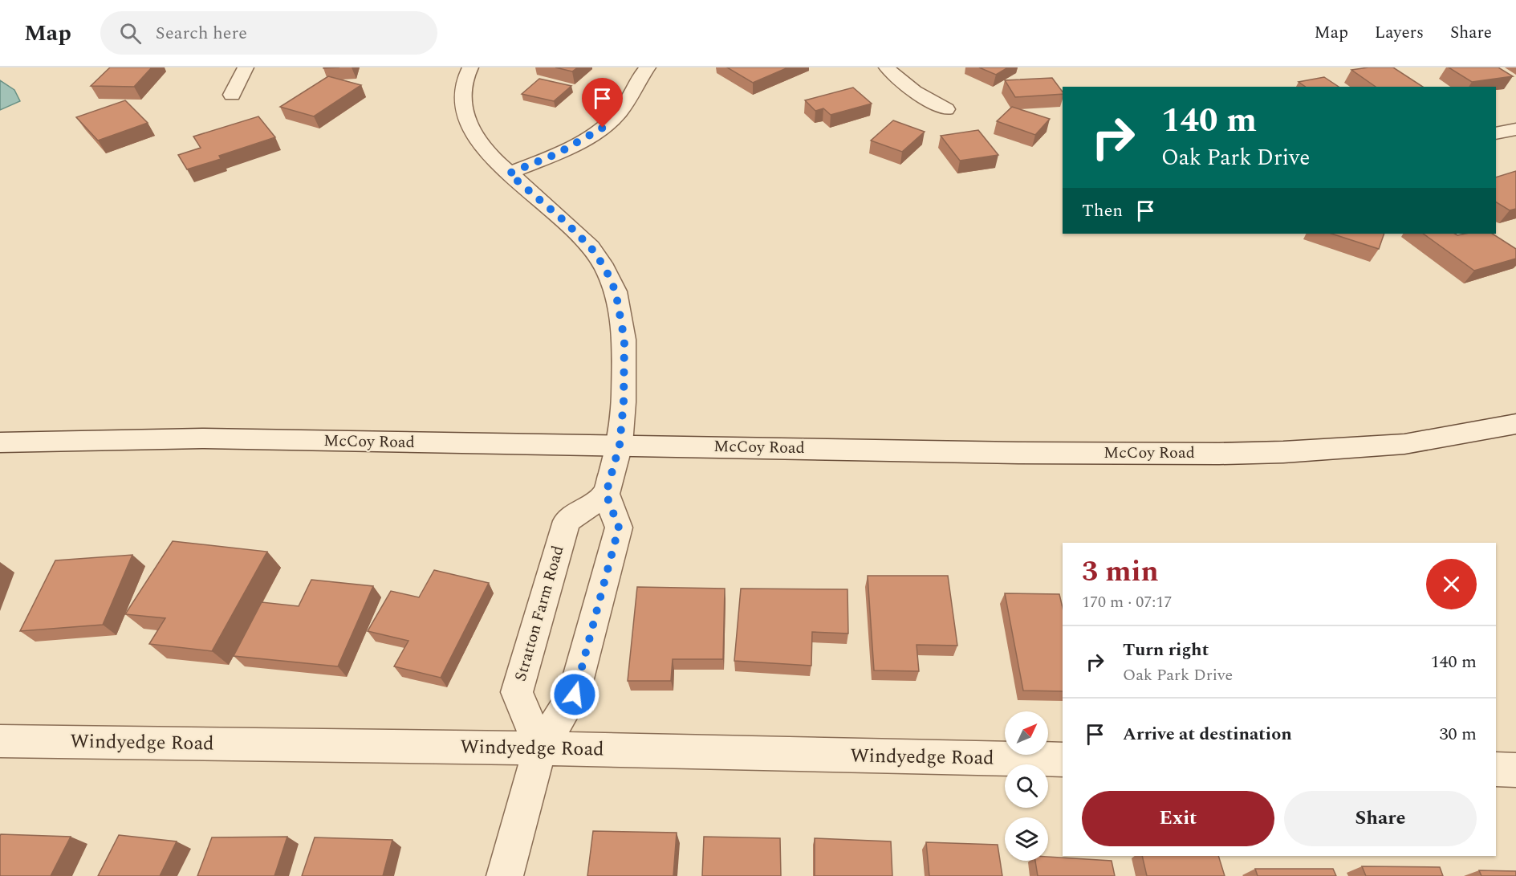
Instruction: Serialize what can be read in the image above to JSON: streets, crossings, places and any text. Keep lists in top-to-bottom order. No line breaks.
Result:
{"streets":{"street":["McCoy Road","Stratton Farm Road","Windyedge Road"]},"crossings":[["Stratton Farm Road","Windyedge Road"]],"north":"top right","page":{"header":"Map","search":"Search here","nav":["Map","Layers","Share"],"turn":["140 m","Oak Park Drive"],"then":"Then","heading":["3 min","170 m · 07:17"],"list":[{"name":"Turn right","note":"Oak Park Drive","value":"140 m"},{"name":"Arrive at destination","value":"30 m"}],"buttons":["Exit","Share"]}}
